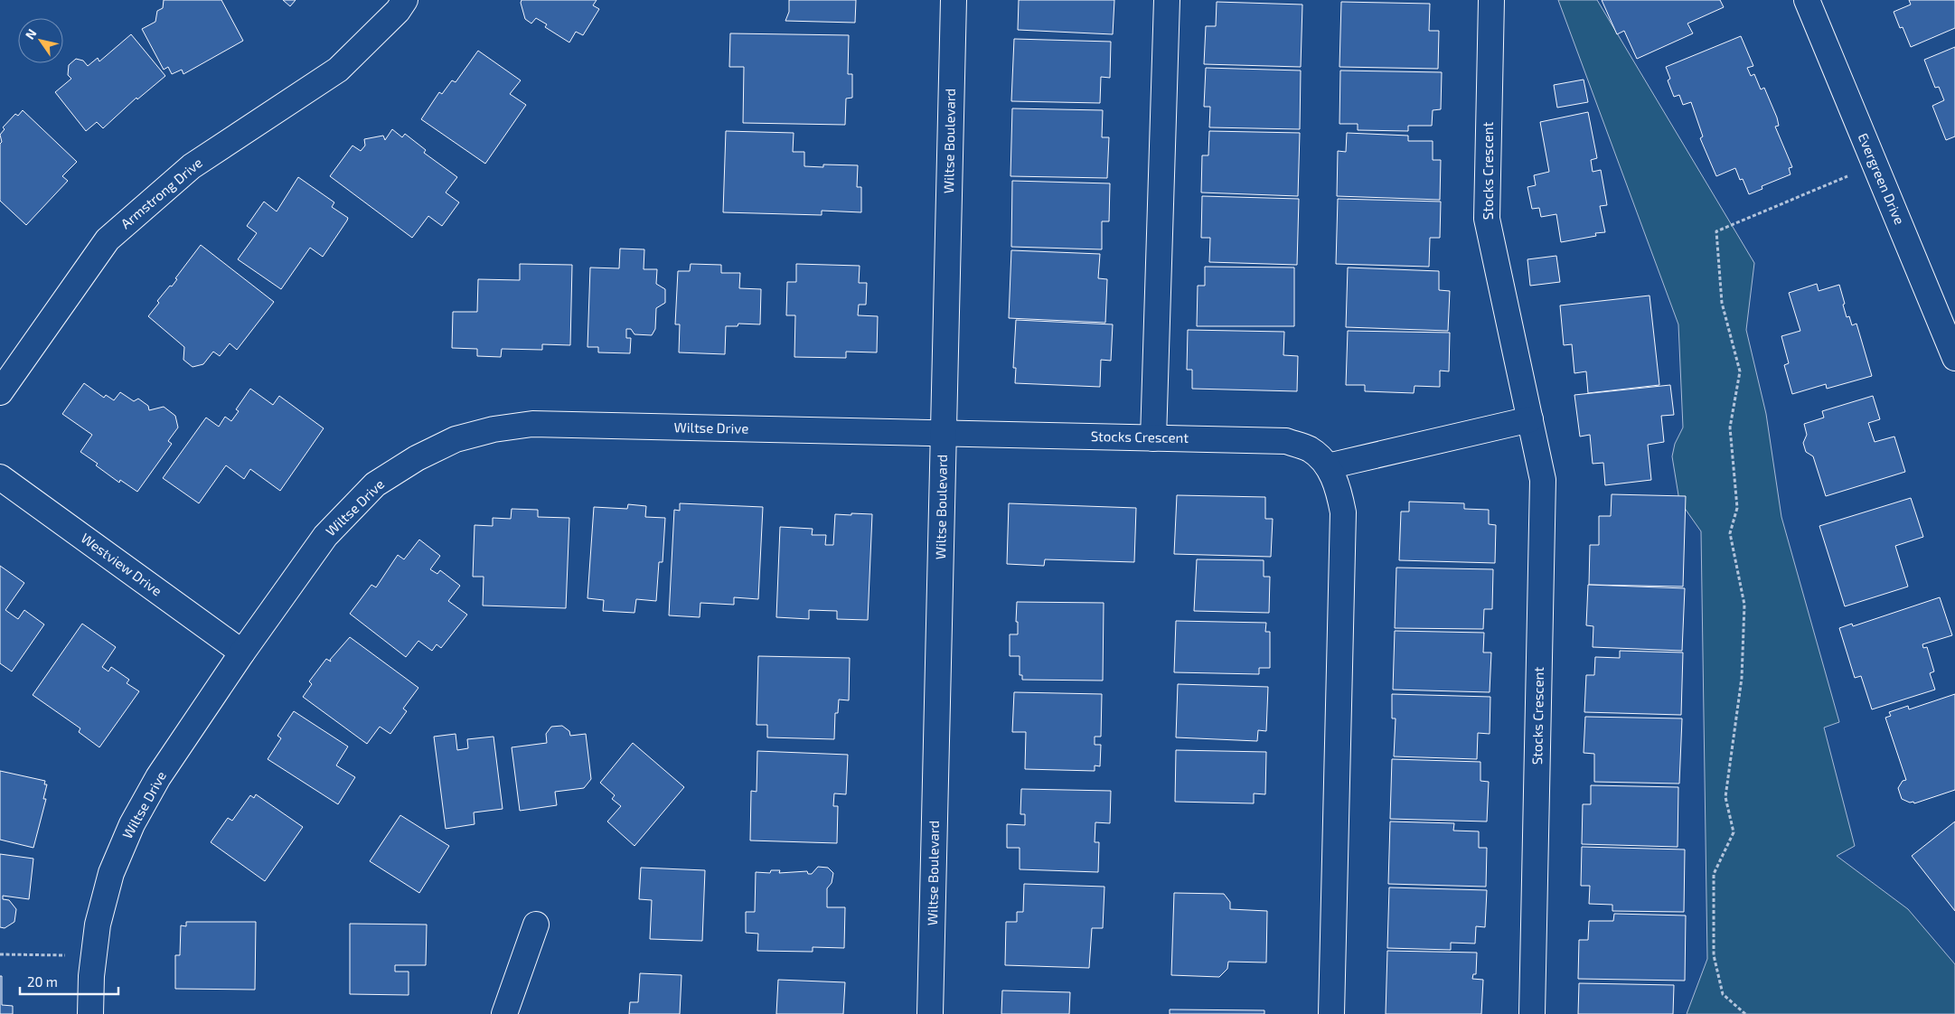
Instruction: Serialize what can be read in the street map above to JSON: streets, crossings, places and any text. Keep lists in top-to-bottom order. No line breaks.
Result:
{"streets":{"street":["Wiltse Boulevard","Stocks Crescent","Evergreen Drive","Armstrong Drive","Wiltse Drive","Westview Drive"]},"crossings":[["Wiltse Boulevard","Stocks Crescent"],["Wiltse Boulevard","Wiltse Drive"],["Stocks Crescent","Wiltse Drive"],["Wiltse Drive","Westview Drive"]],"scale_bar":"20 m","north":"top left"}
